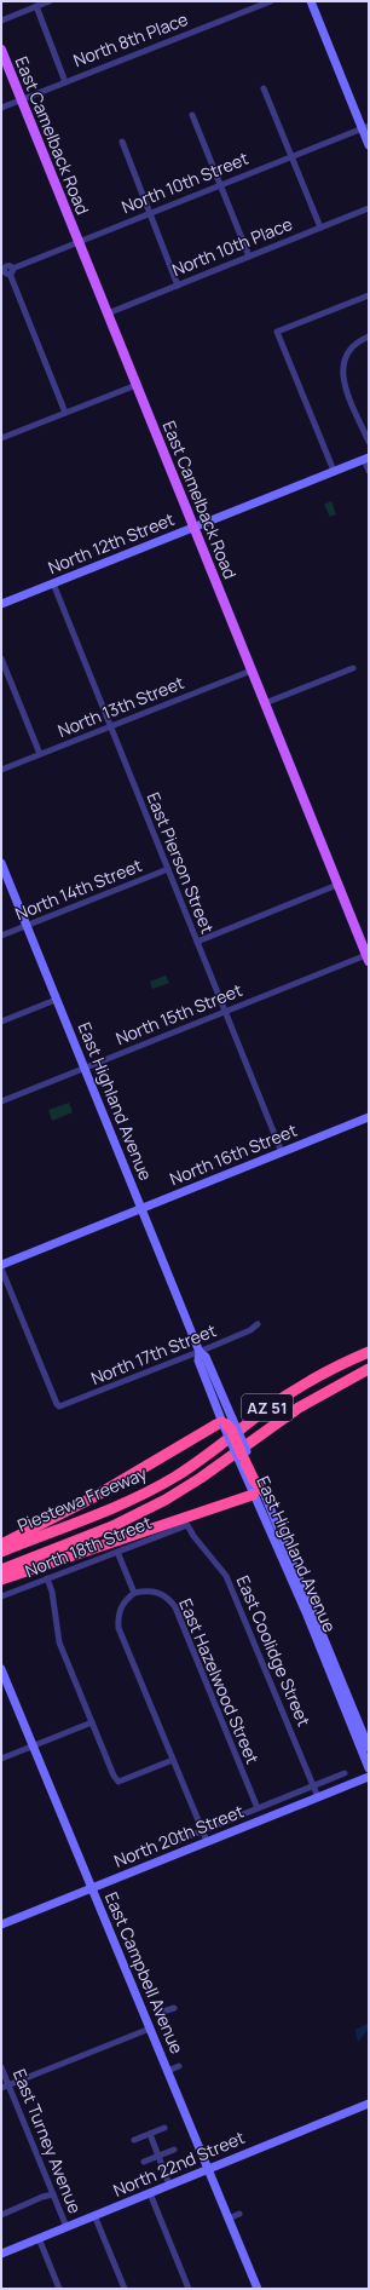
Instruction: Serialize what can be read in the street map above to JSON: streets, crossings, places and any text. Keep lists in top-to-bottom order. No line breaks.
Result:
{"streets":{"highway":["AZ 51","Piestewa Freeway"],"main road":["East Camelback Road"],"street":["North 8th Place","North 10th Street","North 10th Place","North 12th Street","North 13th Street","East Pierson Street","North 14th Street","North 15th Street","East Highland Avenue","North 16th Street","North 17th Street","North 18th Street","East Coolidge Street","East Hazelwood Street","North 20th Street","East Campbell Avenue","East Turney Avenue","North 22nd Street"]},"crossings":[["North 8th Place","East Camelback Road"],["East Camelback Road","North 10th Street"],["East Camelback Road","North 10th Place"],["East Camelback Road","North 12th Street"],["East Camelback Road","North 13th Street"],["East Camelback Road","North 15th Street"],["North 12th Street","East Pierson Street"],["North 13th Street","East Pierson Street"],["East Pierson Street","North 14th Street"],["East Pierson Street","North 15th Street"],["East Pierson Street","North 16th Street"],["North 14th Street","East Highland Avenue"],["North 15th Street","East Highland Avenue"],["East Highland Avenue","North 16th Street"],["East Highland Avenue","North 17th Street"],["North 18th Street","East Coolidge Street"],["East Coolidge Street","North 20th Street"],["East Hazelwood Street","North 20th Street"],["North 20th Street","East Campbell Avenue"],["East Campbell Avenue","North 22nd Street"],["East Turney Avenue","North 22nd Street"]]}
